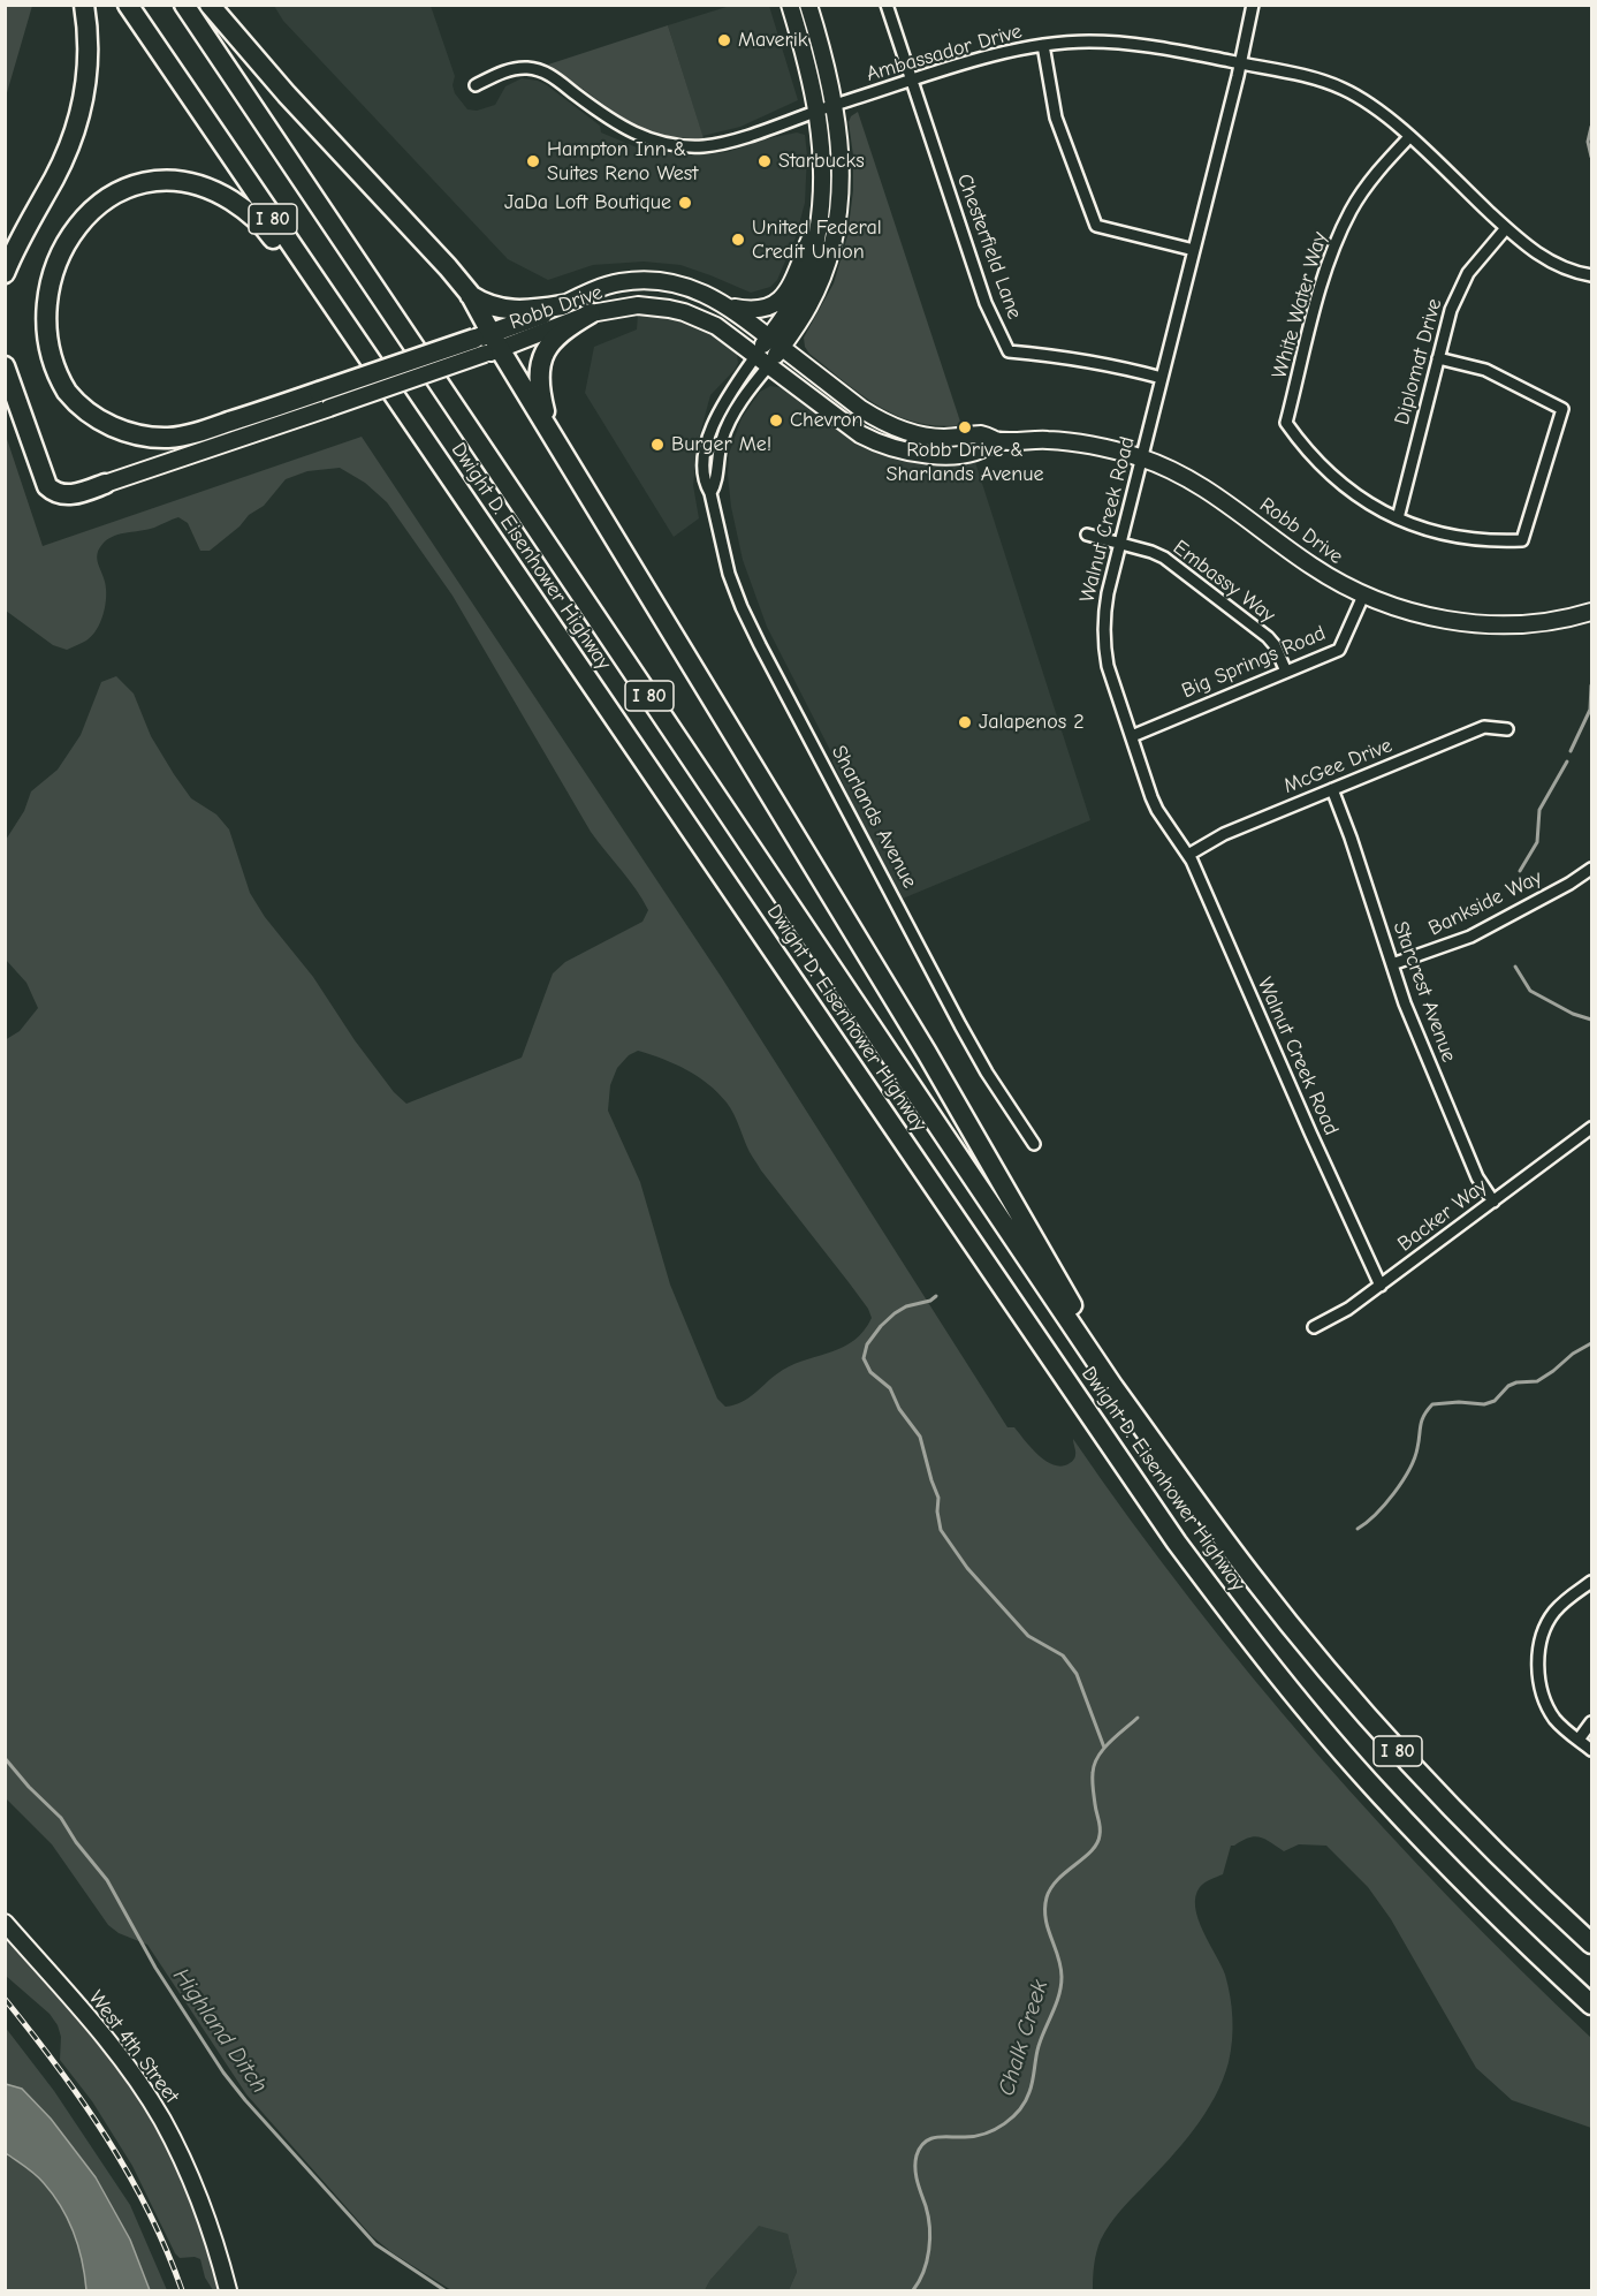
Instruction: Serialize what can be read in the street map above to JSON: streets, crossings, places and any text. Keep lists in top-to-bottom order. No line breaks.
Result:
{"streets":{"highway":["I 80","Dwight D. Eisenhower Highway"],"main road":["Robb Drive","Sharlands Avenue","West 4th Street"],"street":["Ambassador Drive","Chesterfield Lane","White Water Way","Diplomat Drive","Walnut Creek Road","Embassy Way","Big Springs Road","McGee Drive","Bankside Way","Starcrest Avenue","Backer Way"]},"crossings":[["Ambassador Drive","Chesterfield Lane"],["Ambassador Drive","White Water Way"],["Ambassador Drive","Diplomat Drive"],["Ambassador Drive","Walnut Creek Road"],["Ambassador Drive","Sharlands Avenue"],["Chesterfield Lane","Walnut Creek Road"],["White Water Way","Diplomat Drive"],["Robb Drive","Walnut Creek Road"],["Robb Drive","Big Springs Road"],["Robb Drive","Sharlands Avenue"],["Walnut Creek Road","Embassy Way"],["Walnut Creek Road","Big Springs Road"],["Walnut Creek Road","McGee Drive"],["Walnut Creek Road","Backer Way"],["Embassy Way","Big Springs Road"],["McGee Drive","Starcrest Avenue"],["Bankside Way","Starcrest Avenue"],["Starcrest Avenue","Backer Way"]],"water":["Highland Ditch","Chalk Creek"],"places":["Maverik","Hampton Inn & Suites Reno West","Starbucks","JaDa Loft Boutique","United Federal Credit Union","Chevron","Robb Drive & Sharlands Avenue","Burger Me!","Jalapenos 2"]}
